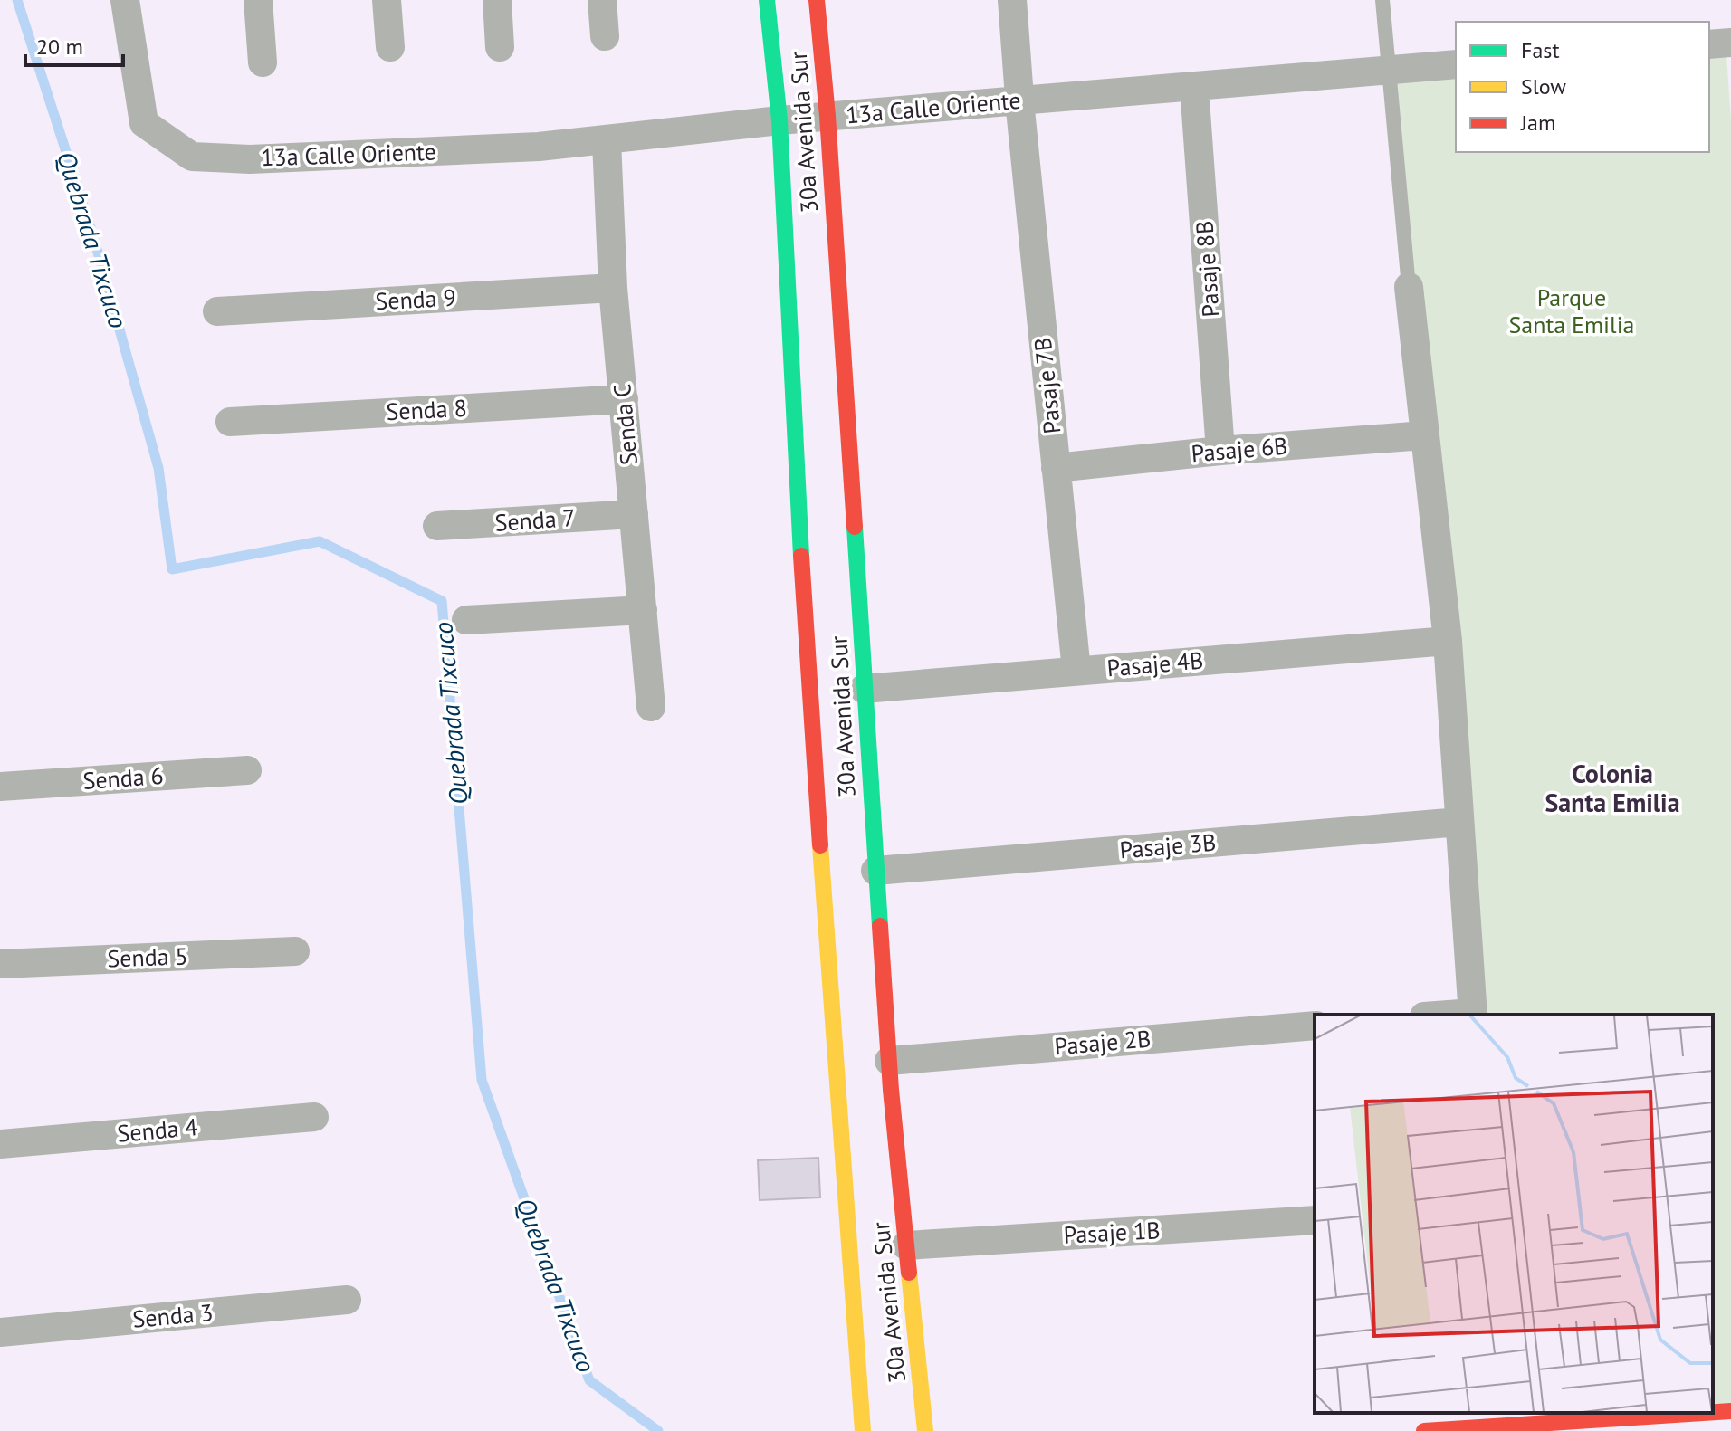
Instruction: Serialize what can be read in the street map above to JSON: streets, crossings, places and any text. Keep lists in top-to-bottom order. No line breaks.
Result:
{"streets":{"street":["13a Calle Oriente","30a Avenida Sur","Pasaje 8B","Senda 9","Pasaje 7B","Senda 8","Senda C","Pasaje 6B","Senda 7","Pasaje 4B","Senda 6","Pasaje 3B","Senda 5","Pasaje 2B","Senda 4","Pasaje 1B","Senda 3"]},"crossings":[["13a Calle Oriente","30a Avenida Sur"],["13a Calle Oriente","Pasaje 8B"],["13a Calle Oriente","Pasaje 7B"],["13a Calle Oriente","Senda C"],["30a Avenida Sur","Pasaje 4B"],["30a Avenida Sur","Pasaje 3B"],["30a Avenida Sur","Pasaje 2B"],["30a Avenida Sur","Pasaje 1B"],["Pasaje 8B","Pasaje 6B"],["Senda 9","Senda C"],["Pasaje 7B","Pasaje 6B"],["Pasaje 7B","Pasaje 4B"],["Senda 8","Senda C"],["Senda C","Senda 7"]],"districts":["Colonia Santa Emilia"],"water":["Quebrada Tixcuco"],"parks":["Parque Santa Emilia"],"legend":["Fast","Slow","Jam"],"scale_bar":"20 m"}
